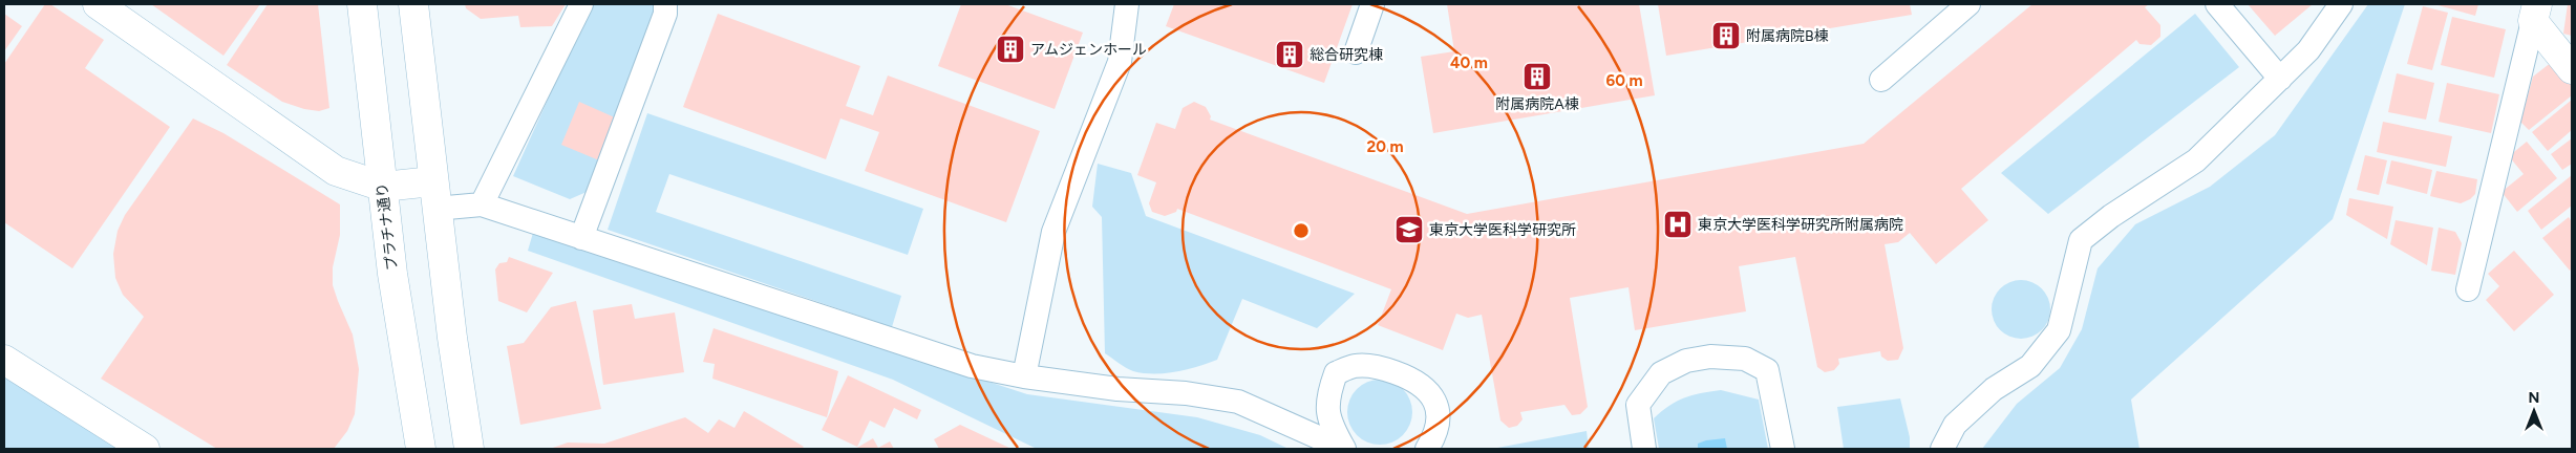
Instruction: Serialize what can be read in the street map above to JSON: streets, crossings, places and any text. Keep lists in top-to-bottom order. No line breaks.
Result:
{"streets":{"main road":["プラチナ通り"]},"places":{"building":["附属病院B棟","アムジェンホール","総合研究棟","附属病院A棟"],"hospital":["東京大学医科学研究所附属病院"],"school or university":["東京大学医科学研究所"]},"north":"top","rings":["40 m","60 m","20 m"]}
